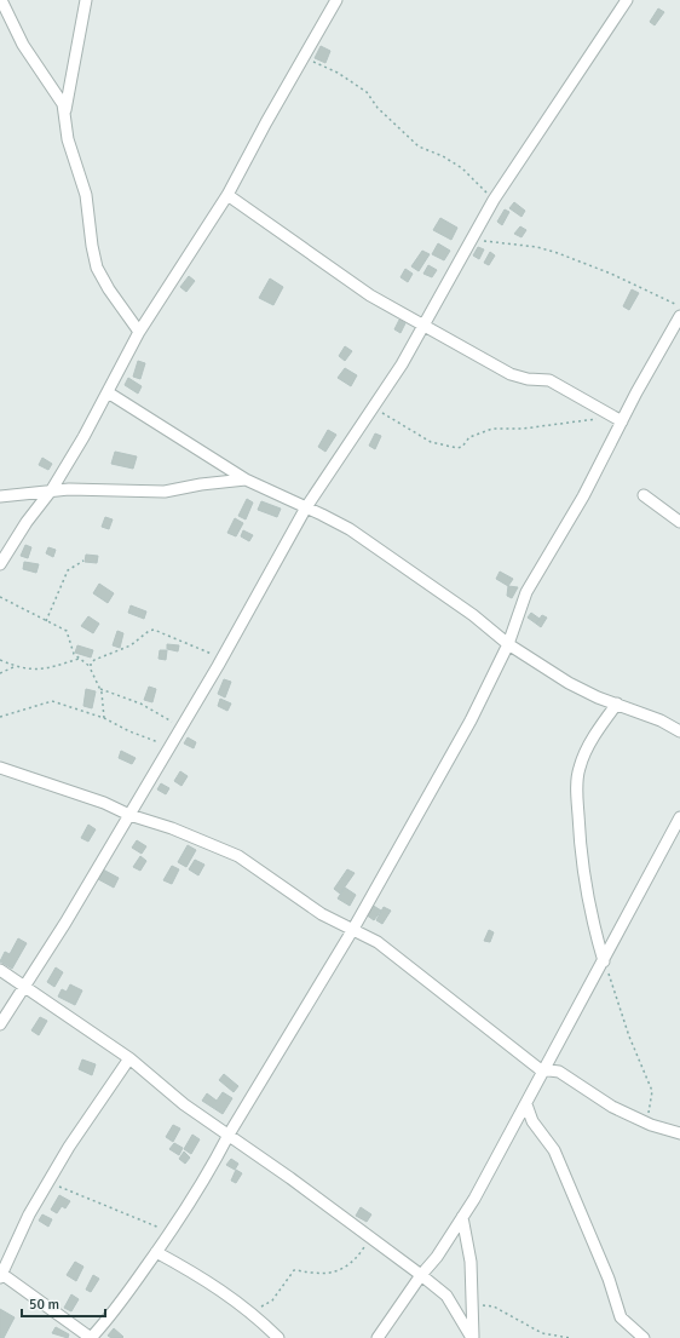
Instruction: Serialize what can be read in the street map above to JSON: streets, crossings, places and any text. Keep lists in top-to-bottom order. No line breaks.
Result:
{"scale_bar":"50 m"}
